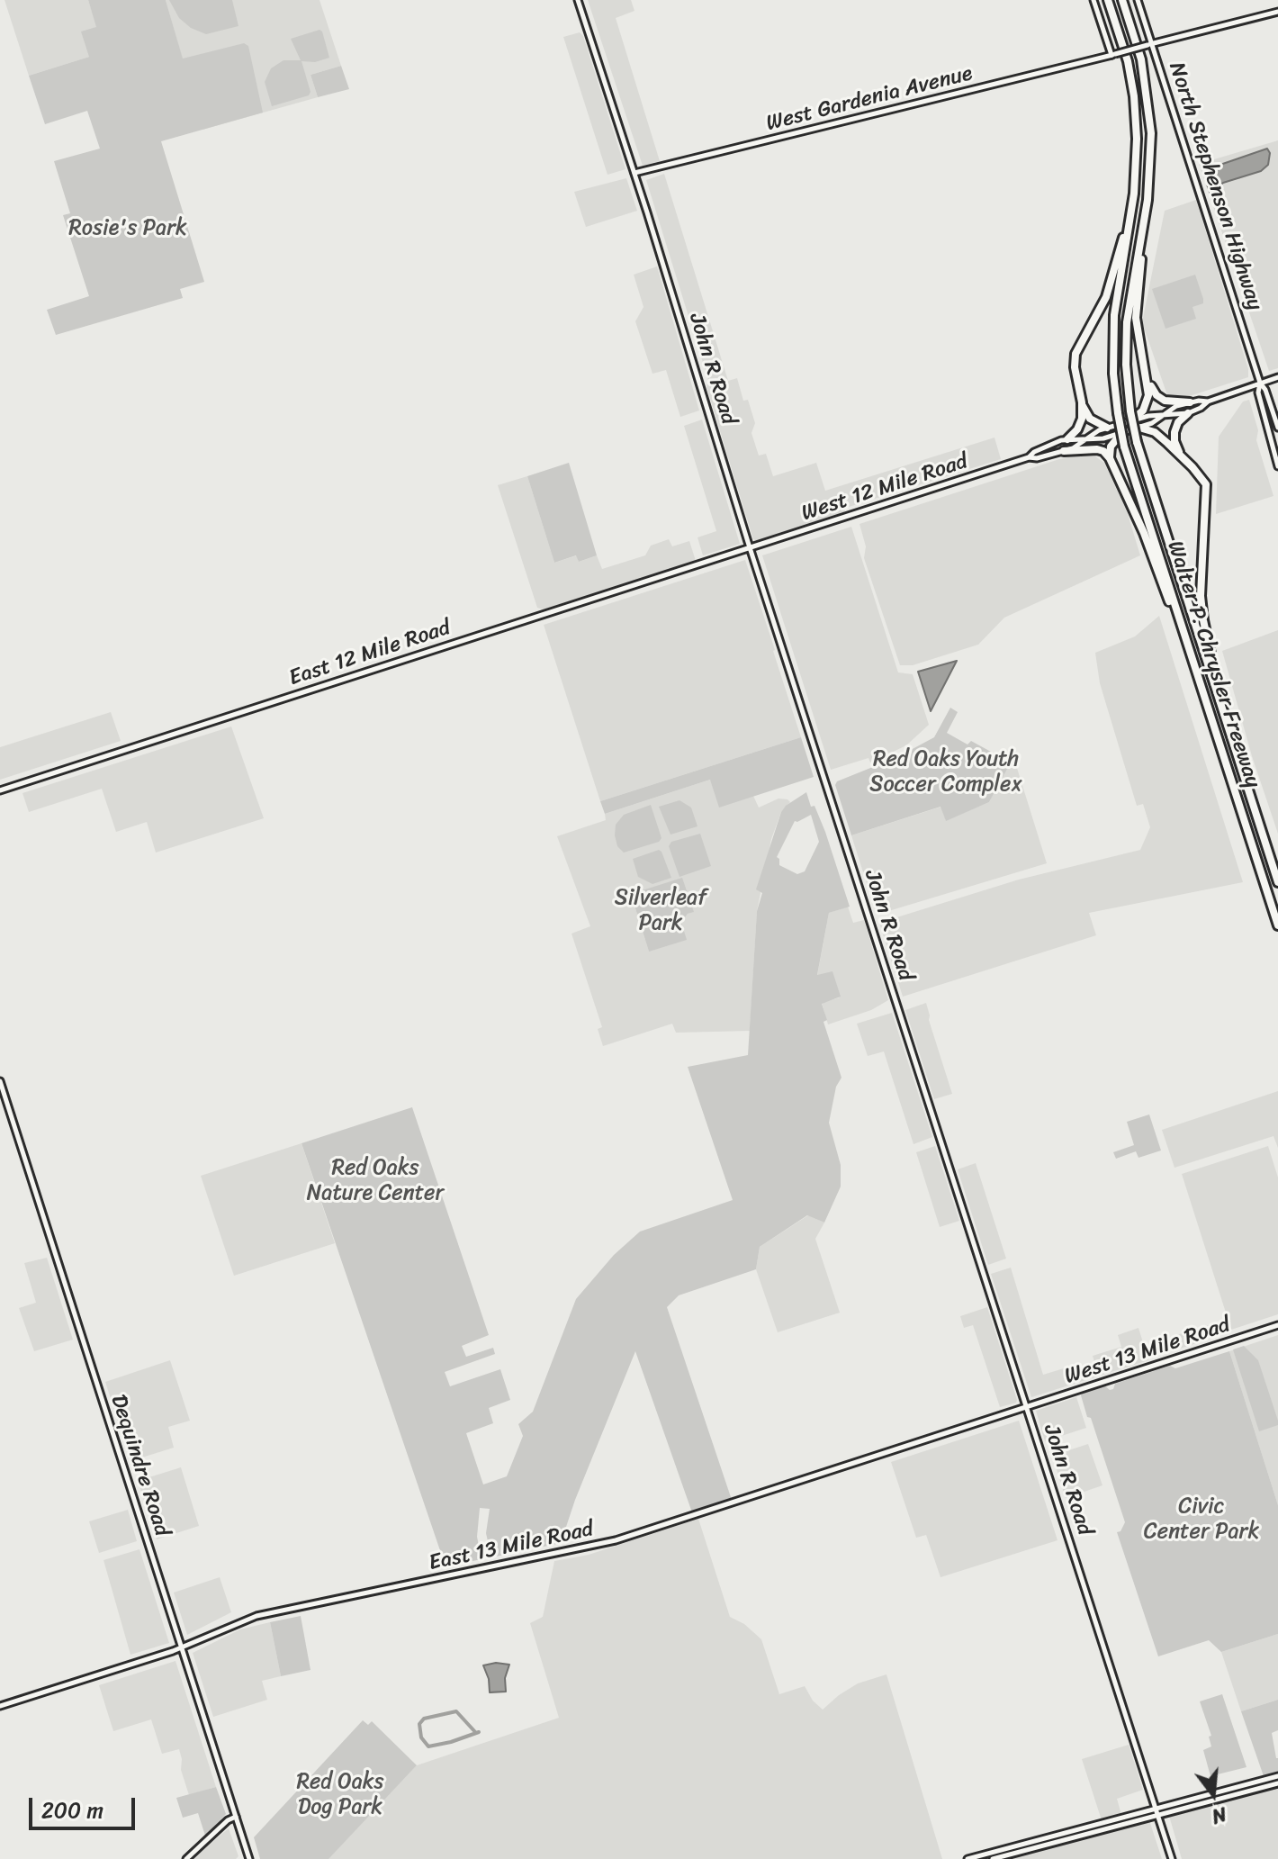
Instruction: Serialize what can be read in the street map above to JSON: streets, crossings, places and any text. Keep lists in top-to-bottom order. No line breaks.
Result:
{"streets":{"highway":["Walter P. Chrysler Freeway"],"main road":["West Gardenia Avenue","North Stephenson Highway","John R Road","West 12 Mile Road","East 12 Mile Road","West 13 Mile Road","Dequindre Road","East 13 Mile Road"]},"crossings":[["West Gardenia Avenue","North Stephenson Highway"],["West Gardenia Avenue","John R Road"],["North Stephenson Highway","West 12 Mile Road"],["John R Road","West 12 Mile Road"],["John R Road","East 12 Mile Road"],["John R Road","West 13 Mile Road"],["John R Road","East 13 Mile Road"],["West 12 Mile Road","East 12 Mile Road"],["West 13 Mile Road","East 13 Mile Road"],["Dequindre Road","East 13 Mile Road"]],"parks":["Rosie's Park","Red Oaks Youth Soccer Complex","Silverleaf Park","Red Oaks Nature Center","Civic Center Park","Red Oaks Dog Park"],"scale_bar":"200 m","north":"bottom"}
